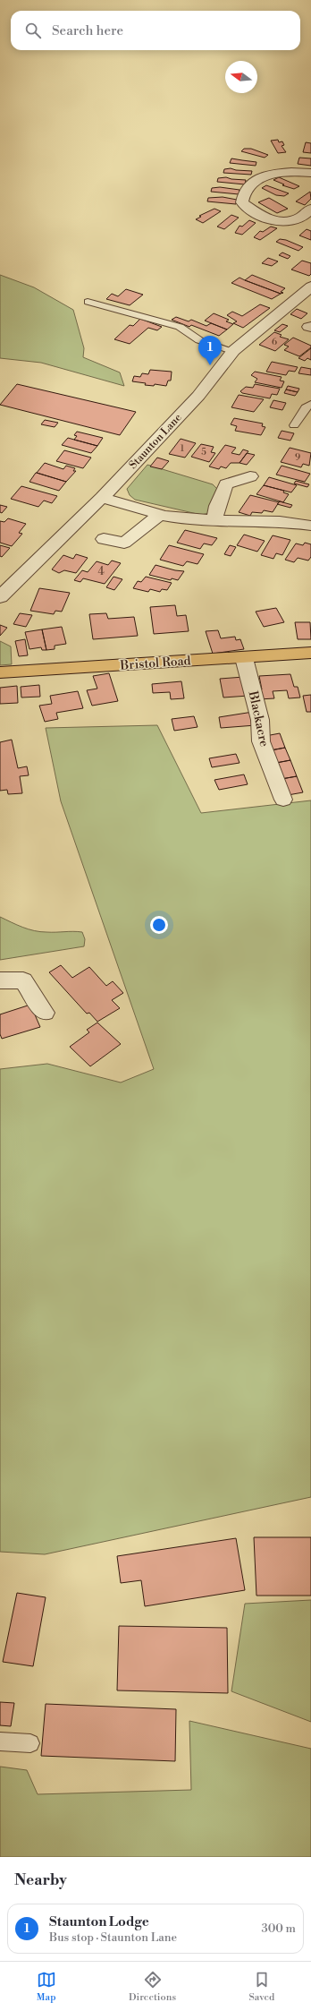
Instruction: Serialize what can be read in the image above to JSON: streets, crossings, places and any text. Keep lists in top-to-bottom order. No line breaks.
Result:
{"streets":{"highway":["Bristol Road"],"street":["Staunton Lane","Blackacre"]},"crossings":[["Bristol Road","Blackacre"]],"house_numbers":["6","1","5","9","4"],"north":"left","page":{"search":"Search here","pins":"1","heading":"Nearby","list":[{"mark":"1","name":"Staunton Lodge","note":"Bus stop · Staunton Lane","value":"300 m"}],"nav":["Map","Directions","Saved"]}}
